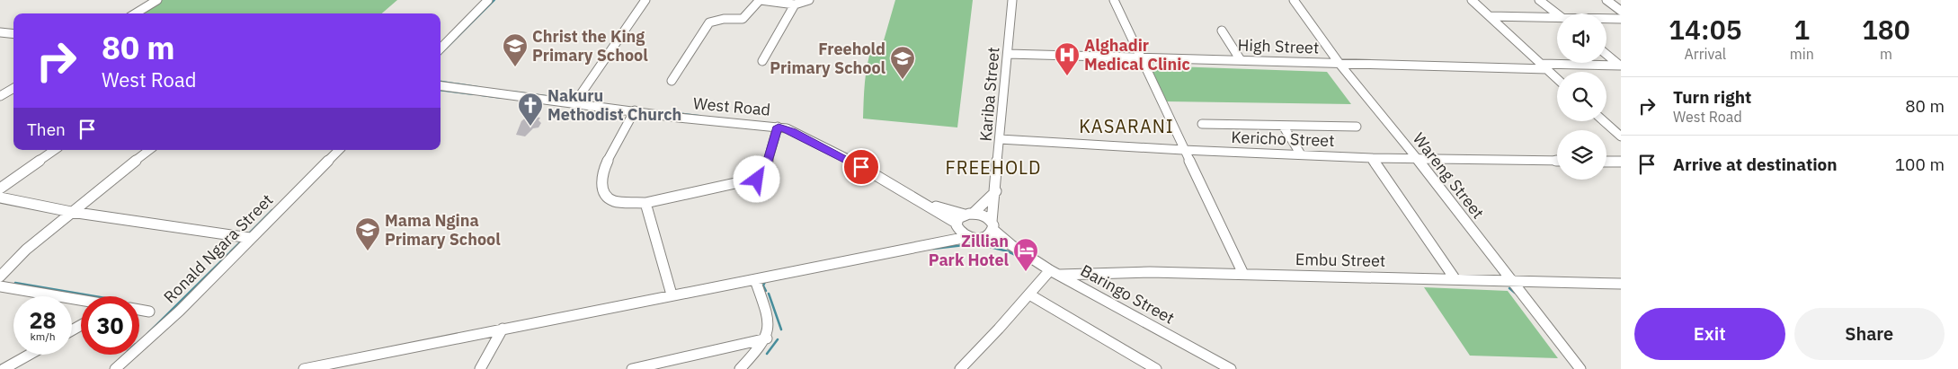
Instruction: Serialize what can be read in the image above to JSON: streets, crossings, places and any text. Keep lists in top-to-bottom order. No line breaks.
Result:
{"streets":{"street":["High Street","Kariba Street","West Road","Kericho Street","Wareng Street","Ronald Ngara Street","Embu Street","Baringo Street"]},"crossings":[["High Street","Kariba Street"],["High Street","Wareng Street"],["Kariba Street","West Road"],["Kariba Street","Kericho Street"],["Kariba Street","Baringo Street"],["West Road","Baringo Street"],["Kericho Street","Wareng Street"],["Wareng Street","Embu Street"],["Embu Street","Baringo Street"]],"districts":["KASARANI","FREEHOLD"],"places":{"school or university":["Christ the King Primary School","Freehold Primary School","Mama Ngina Primary School"],"hospital":["Alghadir Medical Clinic"],"church":["Nakuru Methodist Church"],"hotel":["Zillian Park Hotel"]},"page":{"eta":["14:05","Arrival","1","min","180","m"],"turn":["80 m","West Road"],"list":[{"name":"Turn right","note":"West Road","value":"80 m"},{"name":"Arrive at destination","value":"100 m"}],"then":"Then","speed":"28 km/h","limit":"30","buttons":["Exit","Share"]}}
